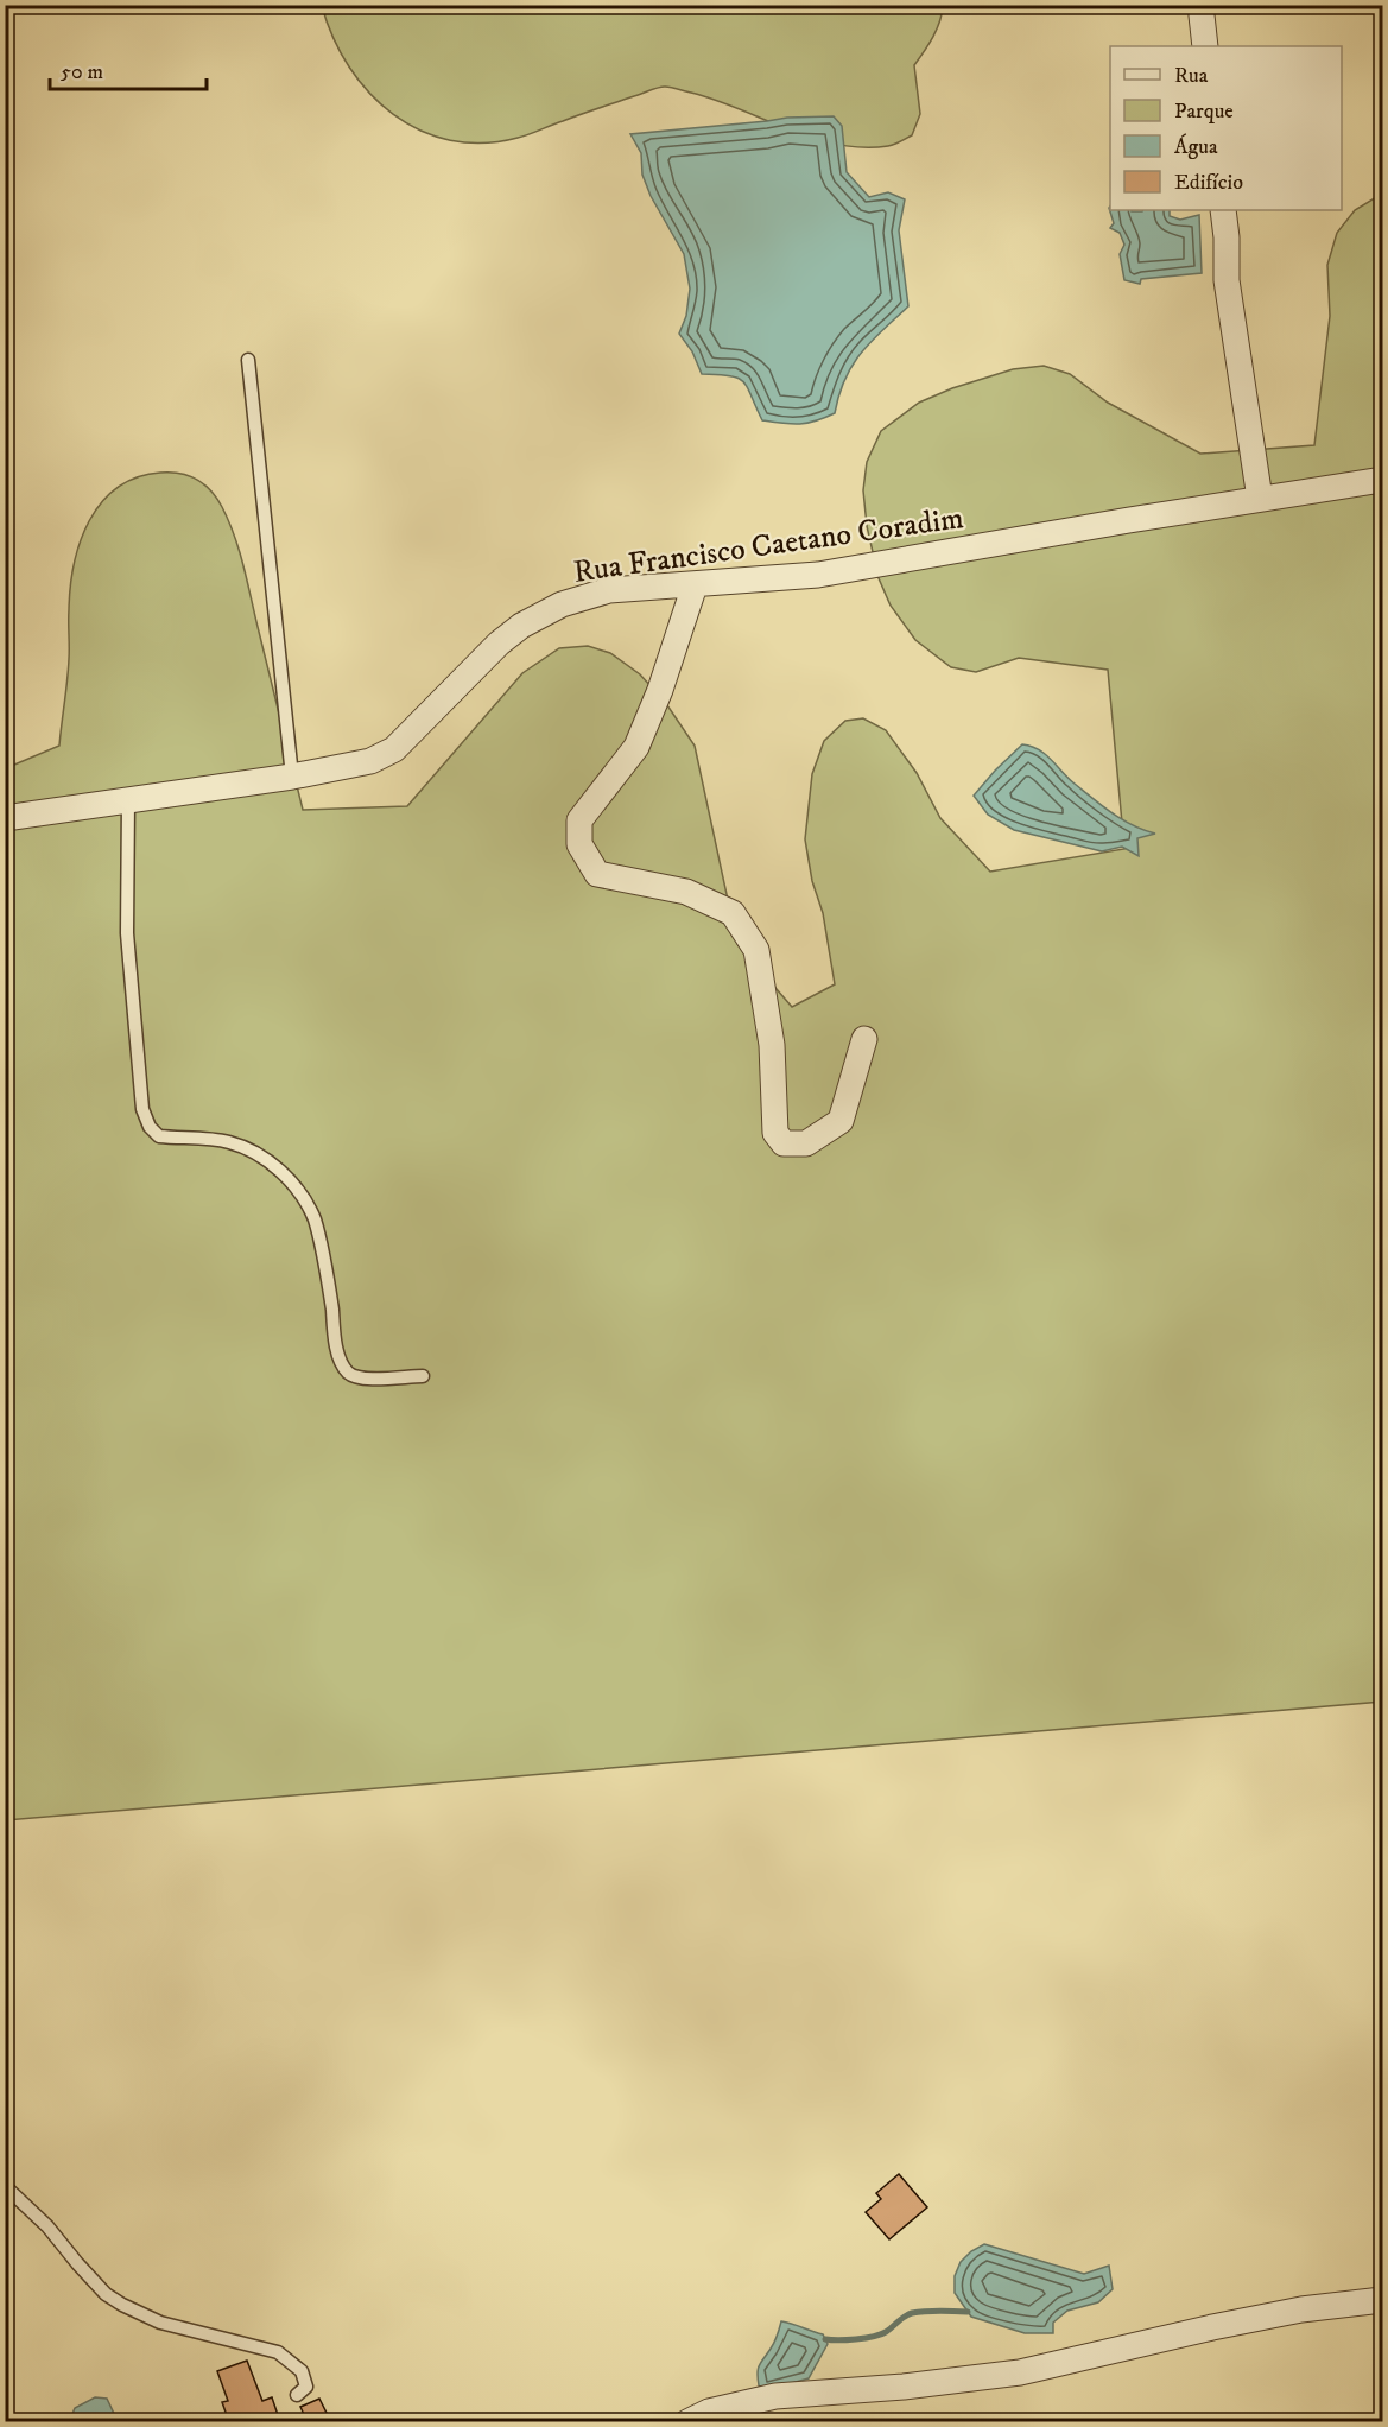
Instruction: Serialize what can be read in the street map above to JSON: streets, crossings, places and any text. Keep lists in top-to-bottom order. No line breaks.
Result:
{"streets":{"street":["Rua Francisco Caetano Coradim"]},"legend":["Rua","Parque","Água","Edifício"],"scale_bar":"50 m"}
